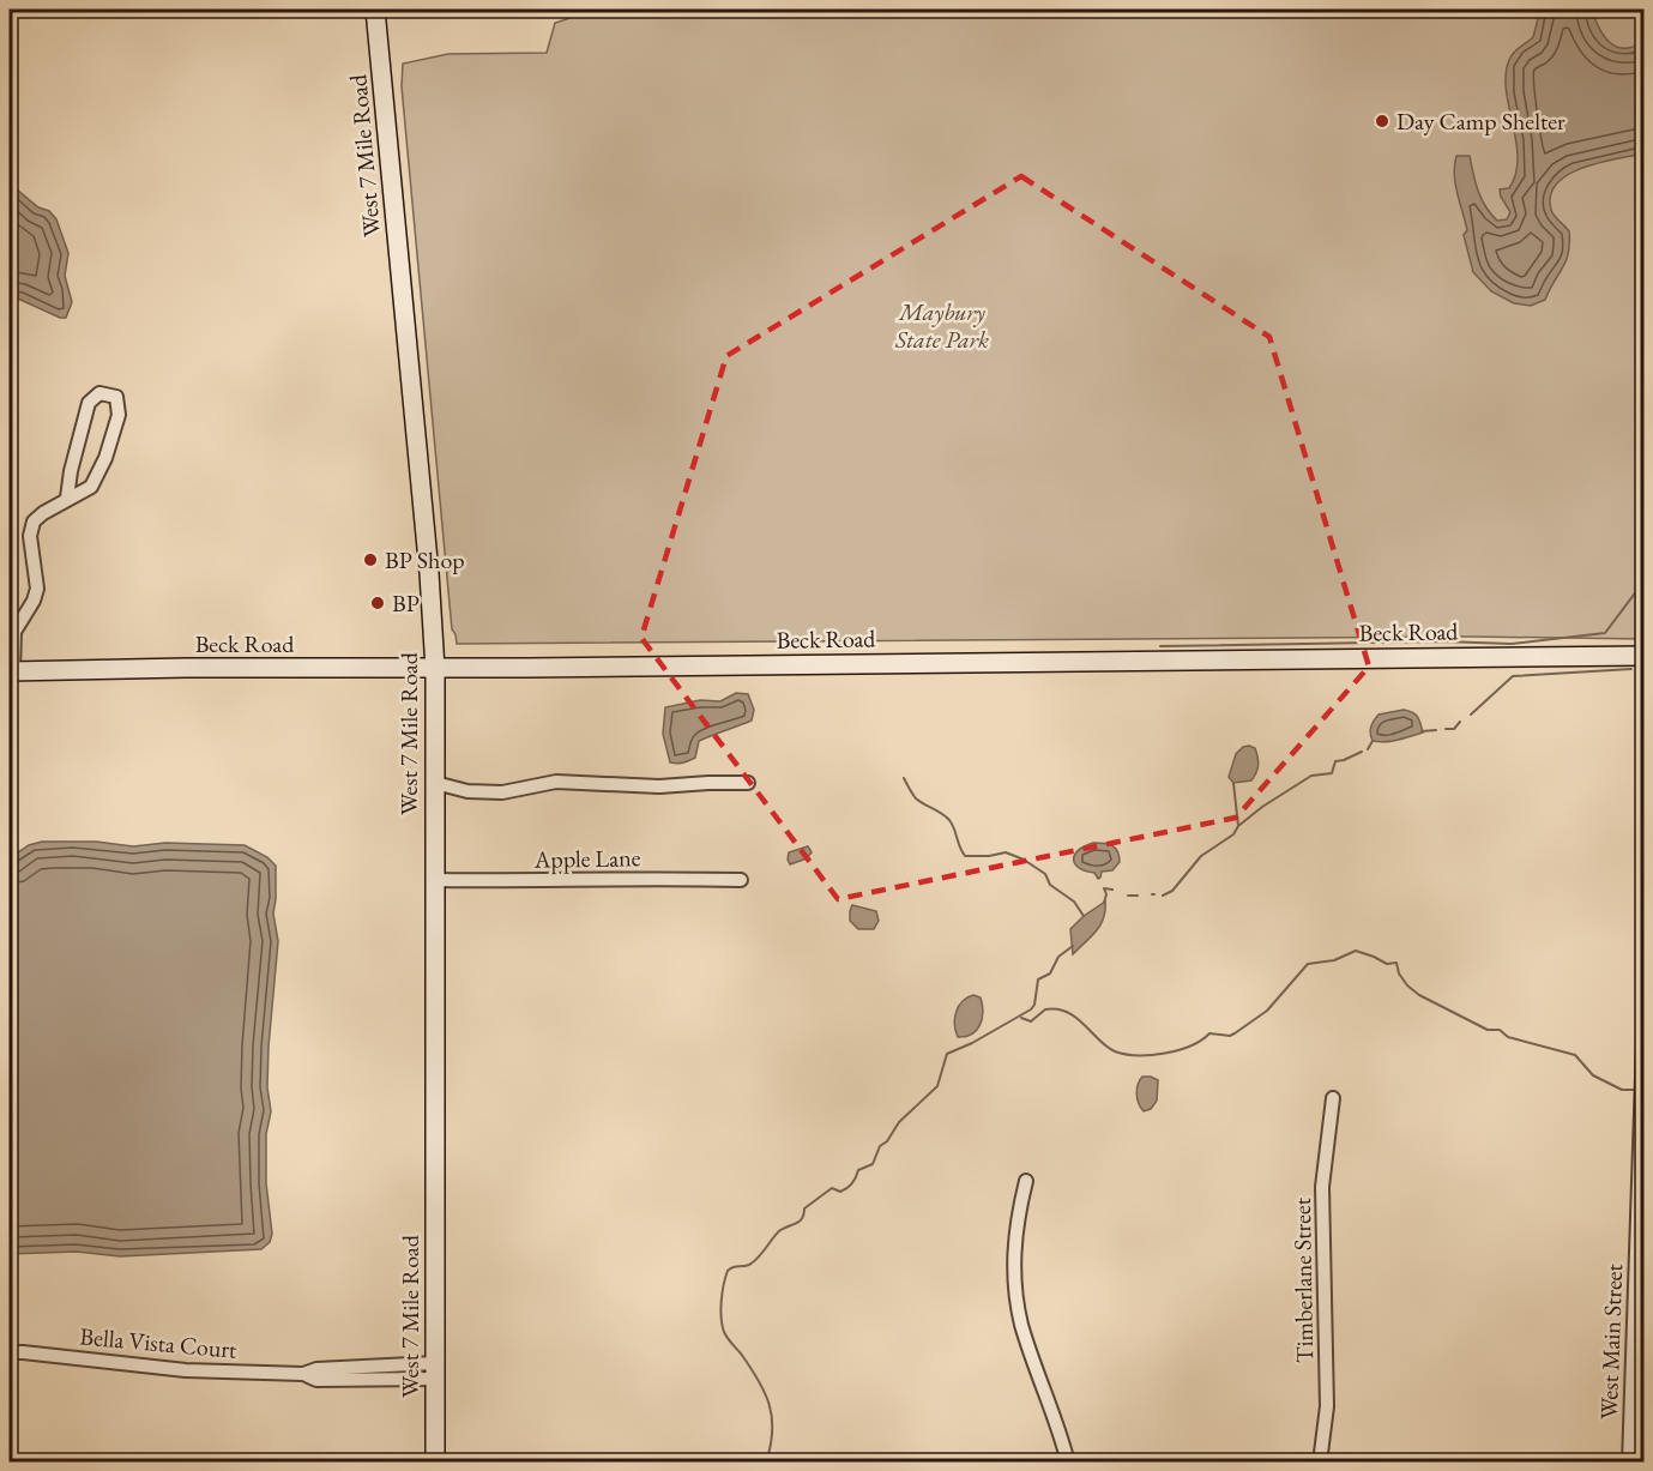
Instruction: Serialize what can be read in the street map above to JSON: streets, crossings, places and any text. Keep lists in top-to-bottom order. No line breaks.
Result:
{"streets":{"main road":["West 7 Mile Road","Beck Road"],"street":["Apple Lane","Timberlane Street","West Main Street","Bella Vista Court"]},"crossings":[["West 7 Mile Road","Beck Road"],["West 7 Mile Road","Apple Lane"],["West 7 Mile Road","Bella Vista Court"]],"parks":["Maybury State Park"],"places":["Day Camp Shelter","BP Shop","BP"]}
